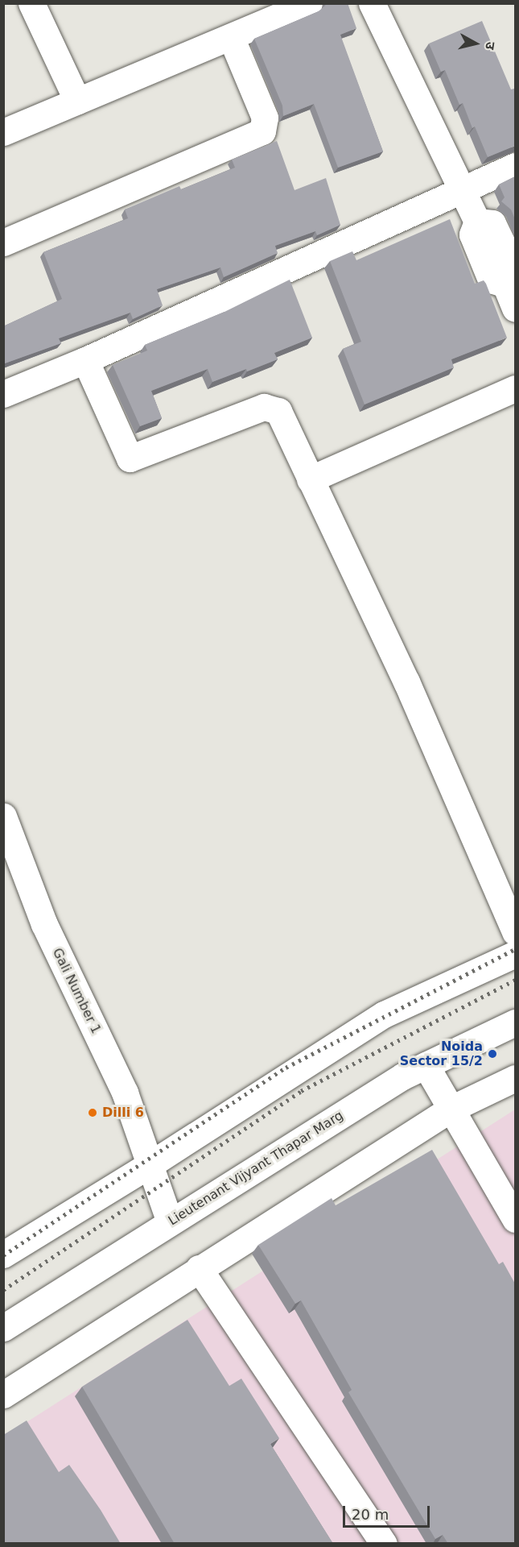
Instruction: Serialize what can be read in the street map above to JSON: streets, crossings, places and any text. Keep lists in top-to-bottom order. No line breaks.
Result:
{"streets":{"street":["Gali Number 1","Lieutenant Vijyant Thapar Marg"]},"crossings":[["Gali Number 1","Lieutenant Vijyant Thapar Marg"]],"places":["Noida Sector 15/2","Dilli 6"],"scale_bar":"20 m","north":"right"}
